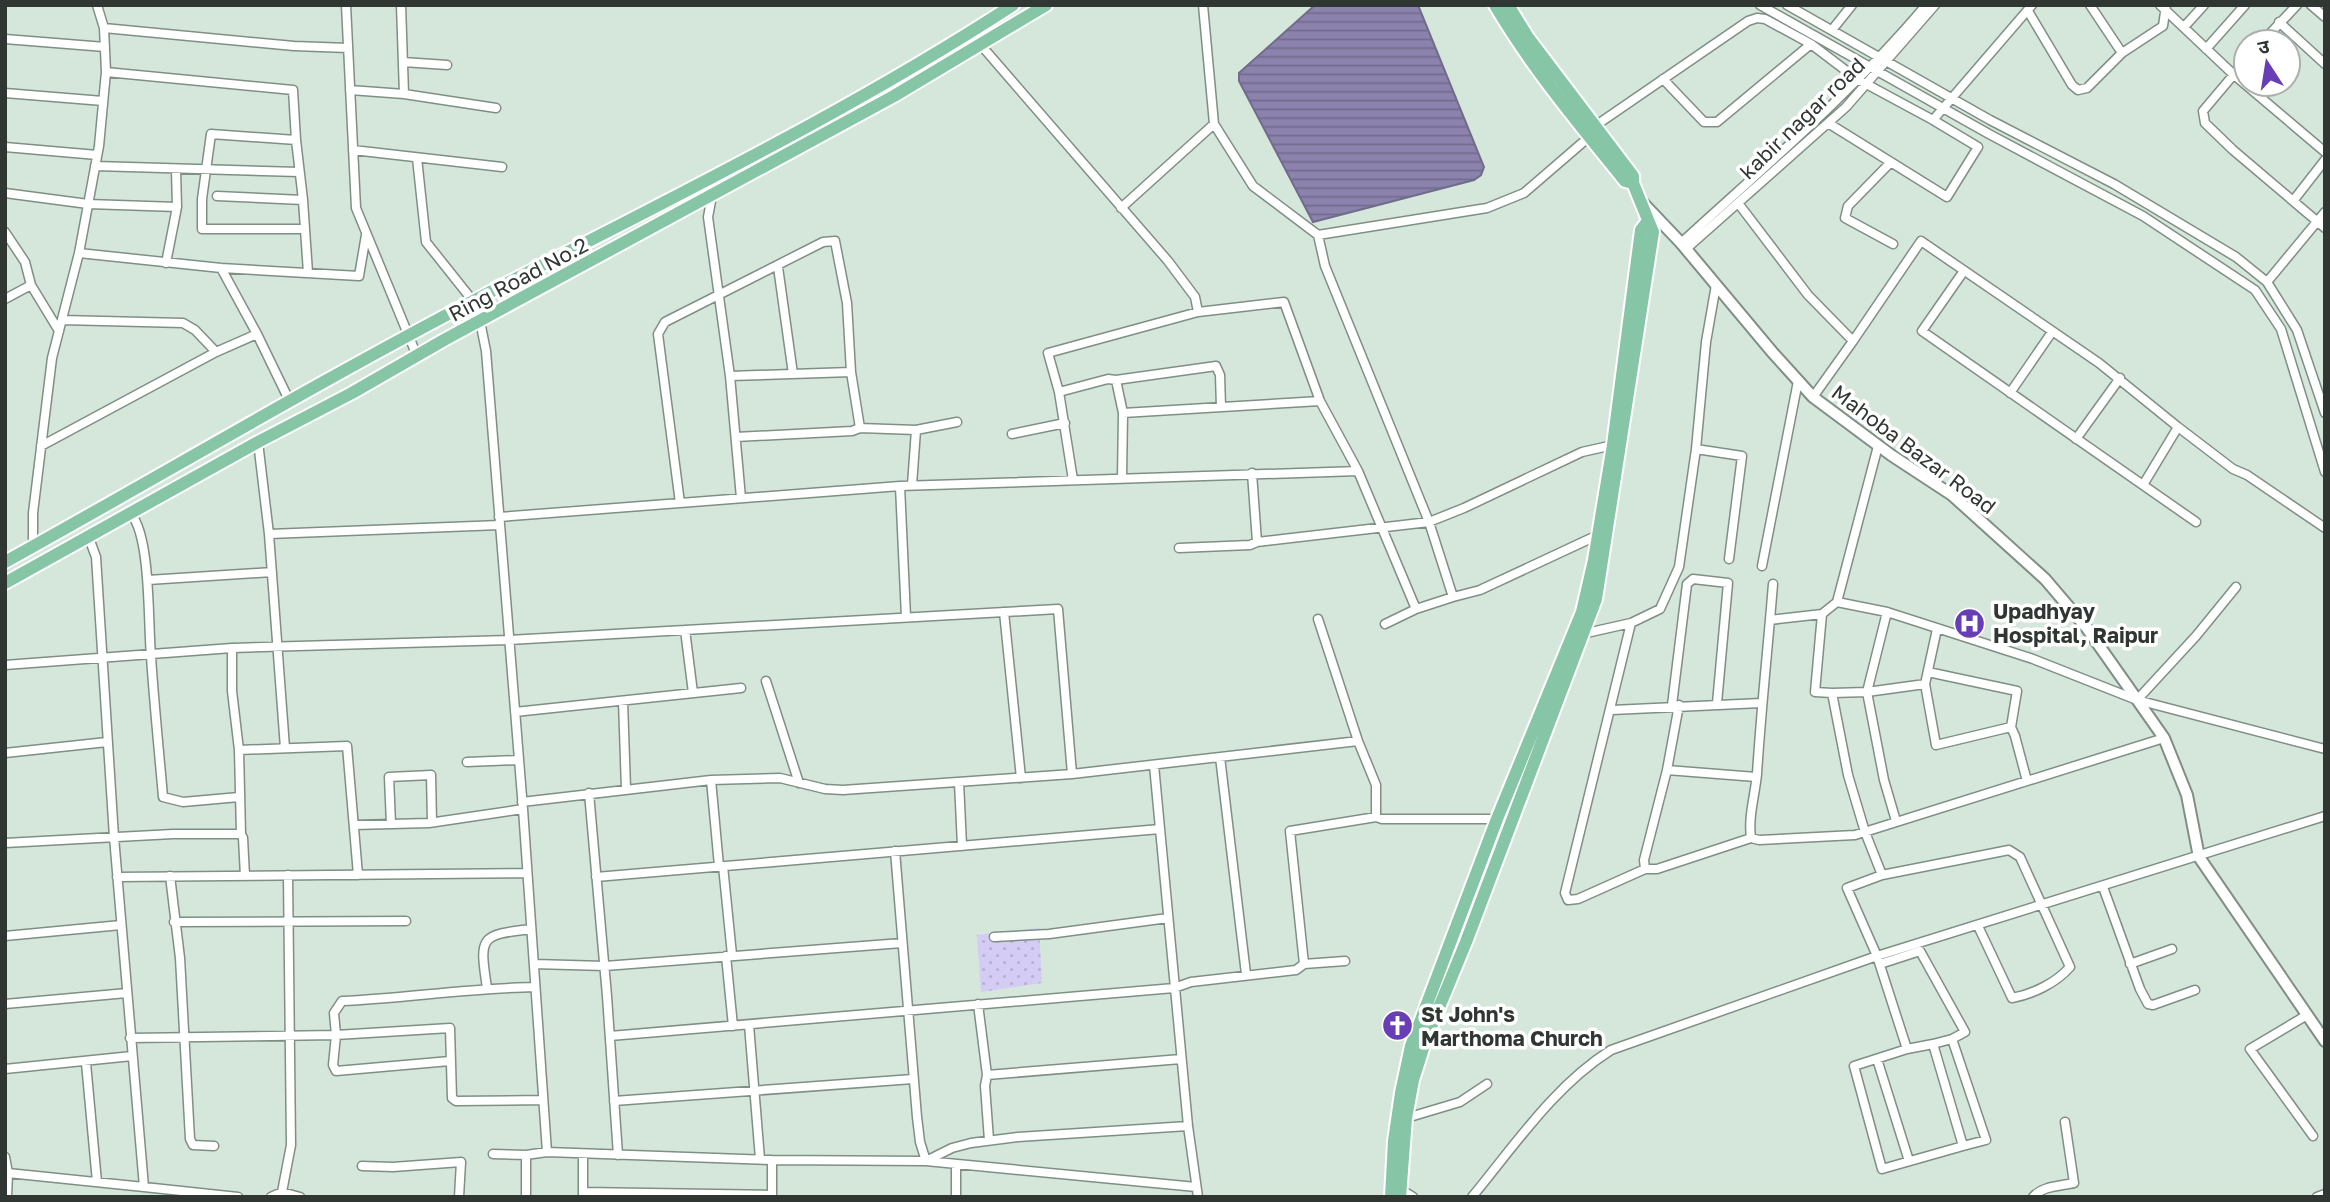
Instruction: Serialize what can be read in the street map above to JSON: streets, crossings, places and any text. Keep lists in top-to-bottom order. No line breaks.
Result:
{"streets":{"main road":["Ring Road No.2","Mahoba Bazar Road"],"street":["kabir nagar road"]},"crossings":[["kabir nagar road","Mahoba Bazar Road"]],"places":{"hospital":["Upadhyay Hospital, Raipur"],"church":["St John's Marthoma Church"]},"north":"top"}
